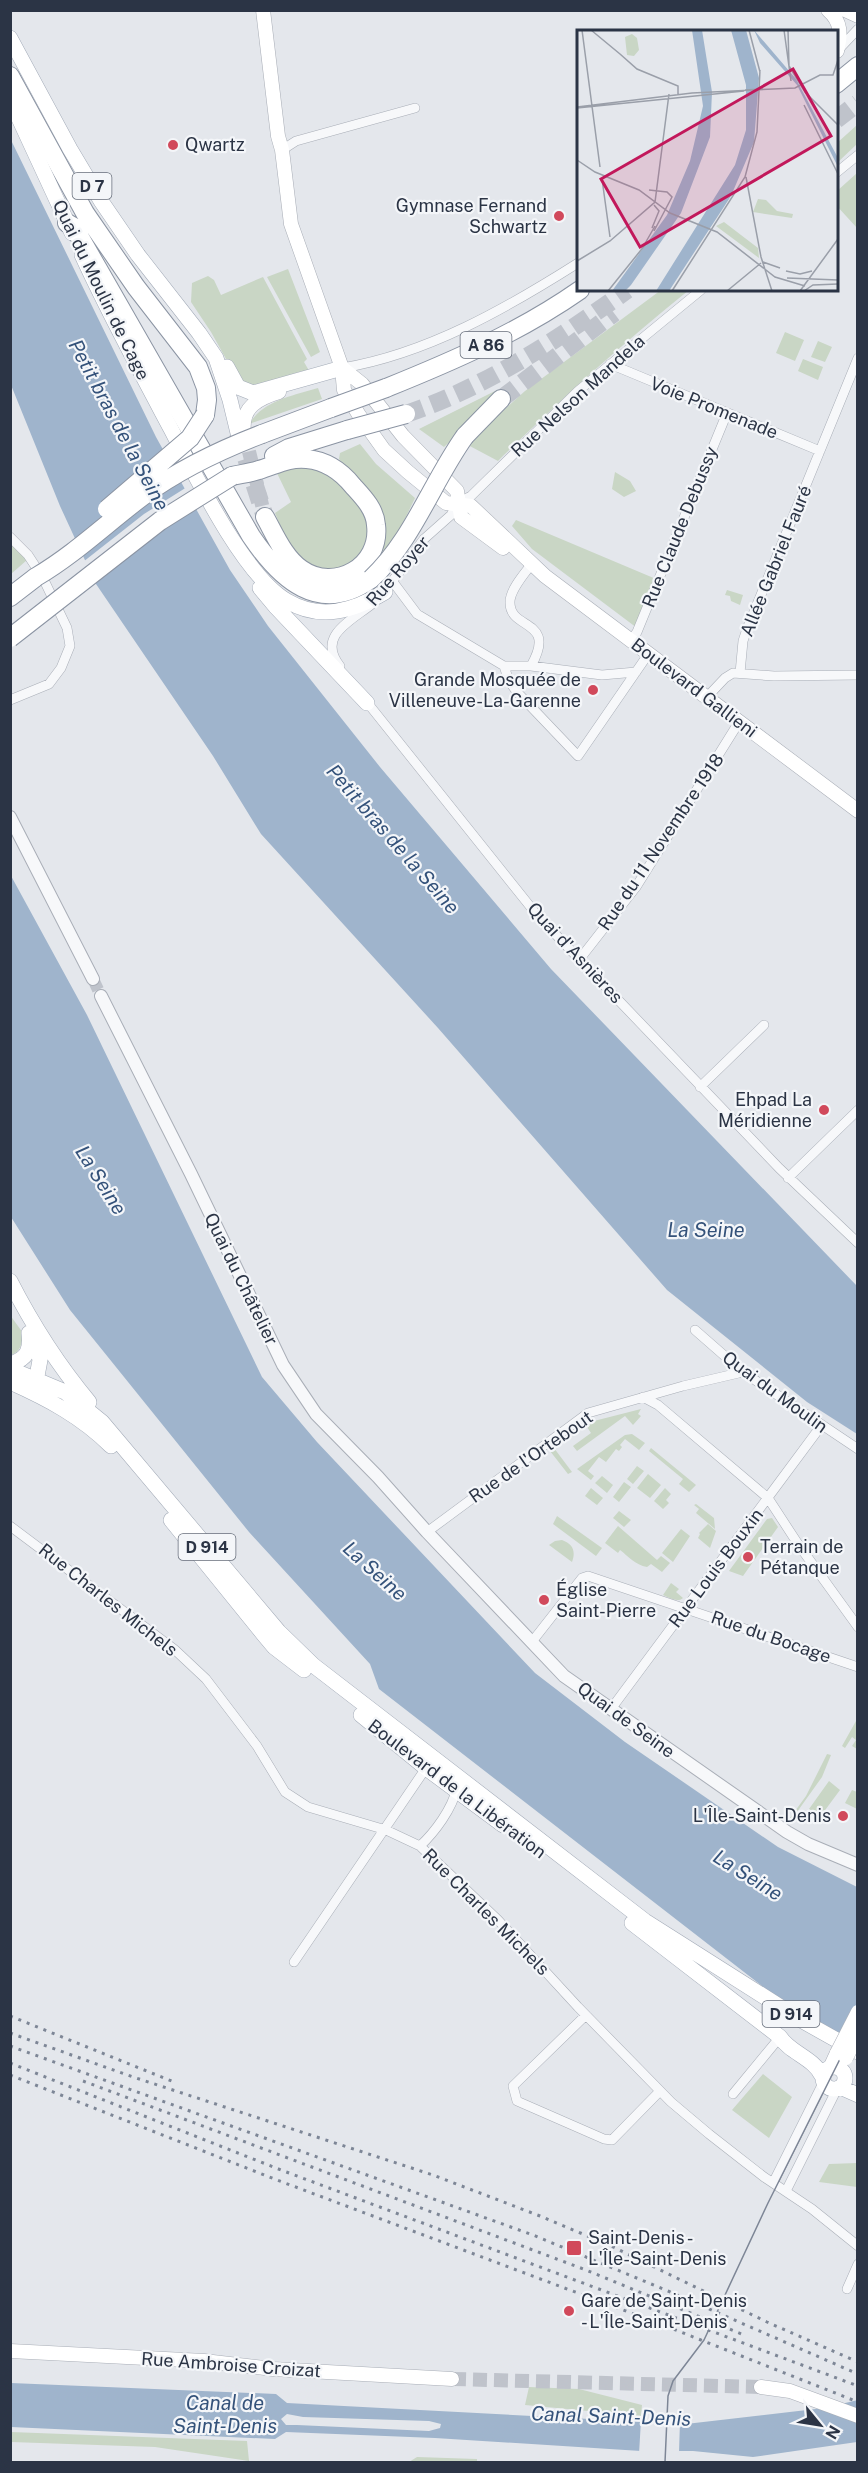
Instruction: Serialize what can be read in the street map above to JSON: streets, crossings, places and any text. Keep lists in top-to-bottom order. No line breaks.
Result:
{"streets":{"highway":["A 86"],"main road":["D 7","Quai du Moulin de Cage","Boulevard Gallieni","D 914","Boulevard de la Libération","Rue Ambroise Croizat"],"street":["Rue Nelson Mandela","Voie Promenade","Rue Claude Debussy","Allée Gabriel Fauré","Rue Royer","Rue du 11 Novembre 1918","Quai d'Asnières","Quai du Châtelier","Quai du Moulin","Rue de l'Ortebout","Rue Louis Bouxin","Rue Charles Michels","Rue du Bocage","Quai de Seine"]},"crossings":[["Rue Nelson Mandela","Voie Promenade"],["Rue Nelson Mandela","Rue Royer"],["Rue Nelson Mandela","Boulevard Gallieni"],["Voie Promenade","Rue Claude Debussy"],["Voie Promenade","Allée Gabriel Fauré"],["Rue Claude Debussy","Boulevard Gallieni"],["Rue Royer","Boulevard Gallieni"],["Rue Royer","Quai d'Asnières"],["Boulevard Gallieni","Rue du 11 Novembre 1918"],["Rue du 11 Novembre 1918","Quai d'Asnières"],["Quai du Châtelier","Rue de l'Ortebout"],["Quai du Châtelier","Quai de Seine"],["Quai du Moulin","Rue de l'Ortebout"],["Quai du Moulin","Rue Louis Bouxin"],["Rue de l'Ortebout","Quai de Seine"],["D 914","Boulevard de la Libération"],["Rue Louis Bouxin","Rue du Bocage"],["Rue Louis Bouxin","Quai de Seine"],["Rue du Bocage","Quai de Seine"]],"water":["Petit bras de la Seine","La Seine","Canal de Saint-Denis","Canal Saint-Denis"],"places":{"other":["Qwartz","Gymnase Fernand Schwartz","Grande Mosquée de Villeneuve-La-Garenne","Ehpad La Méridienne","Terrain de Pétanque","Église Saint-Pierre","L'Île-Saint-Denis","Gare de Saint-Denis - L'Île-Saint-Denis"],"transit":["Saint-Denis - L'Île-Saint-Denis"]},"north":"bottom right"}
